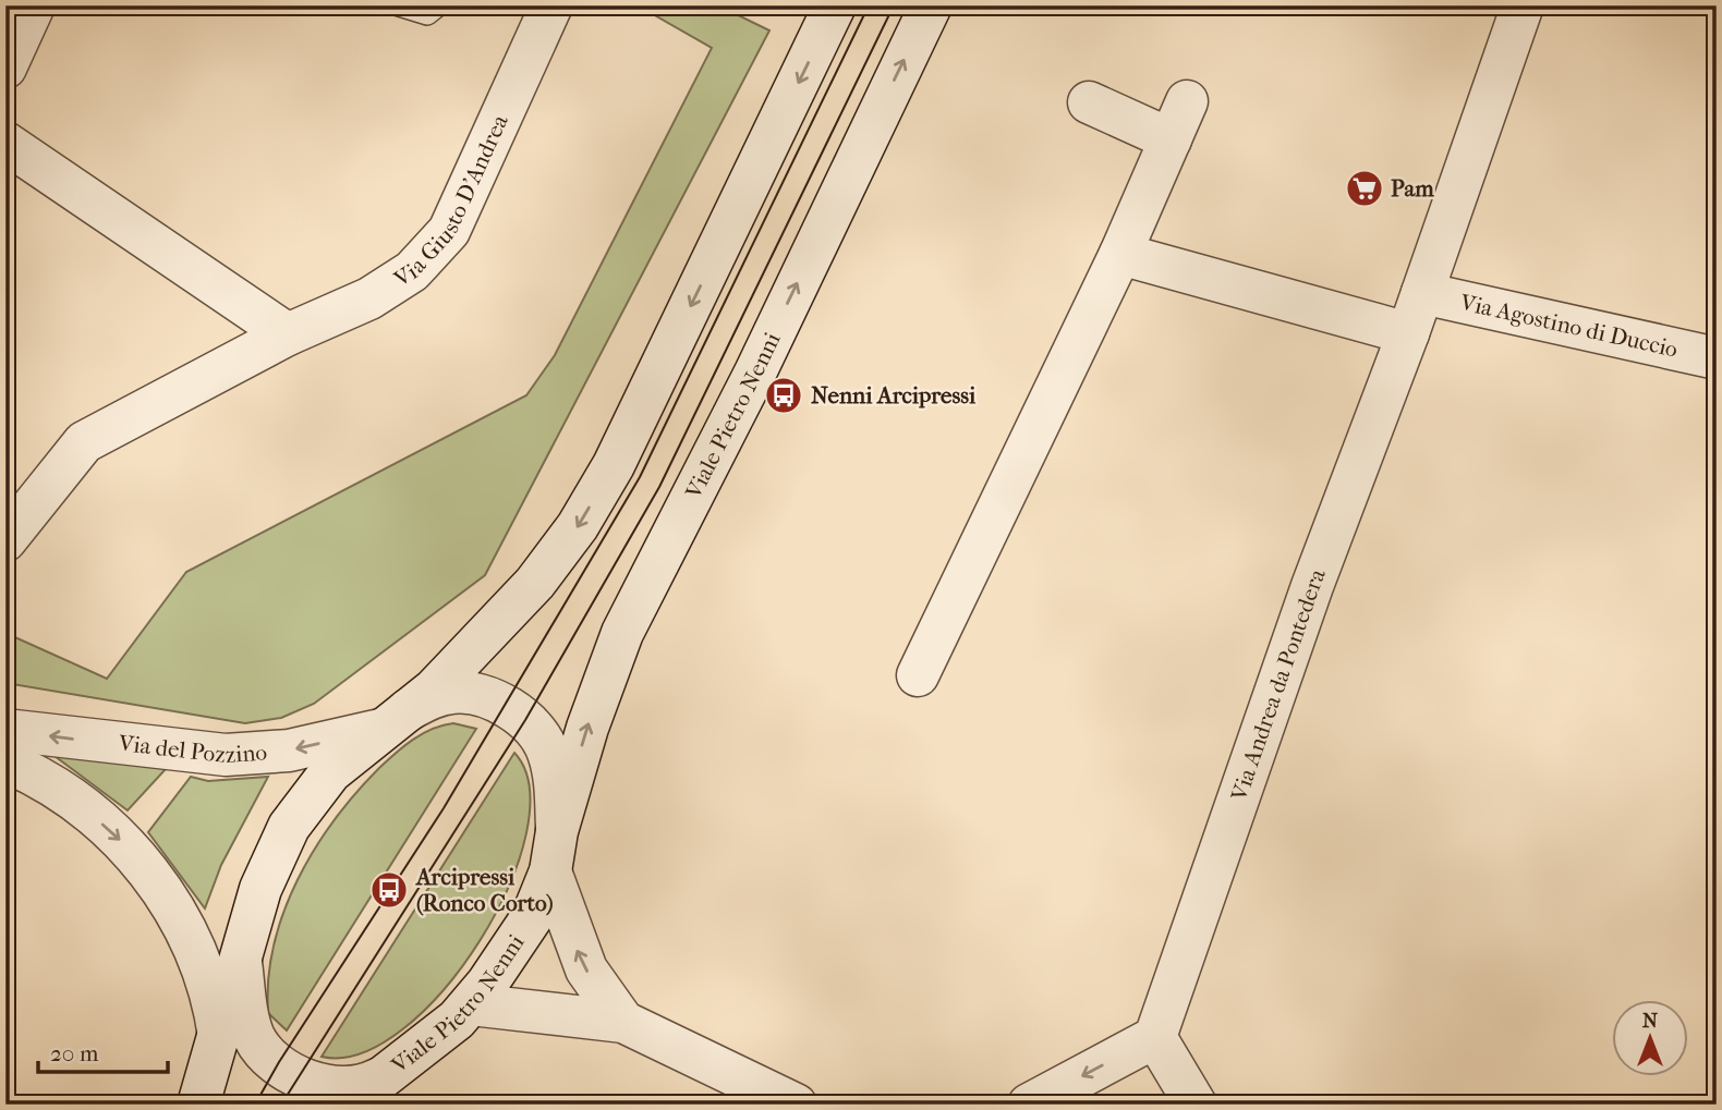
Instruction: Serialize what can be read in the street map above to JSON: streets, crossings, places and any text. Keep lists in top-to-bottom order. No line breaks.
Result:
{"streets":{"street":["Via Giusto D'Andrea","Via Agostino di Duccio","Viale Pietro Nenni","Via Andrea da Pontedera","Via del Pozzino"]},"crossings":[["Via Agostino di Duccio","Via Andrea da Pontedera"],["Viale Pietro Nenni","Via del Pozzino"]],"one_way":["Via del Pozzino"],"places":{"supermarket":["Pam"],"bus stop":["Nenni Arcipressi","Arcipressi (Ronco Corto)"]},"scale_bar":"20 m","north":"top"}
